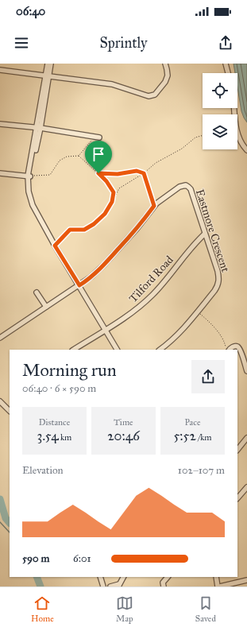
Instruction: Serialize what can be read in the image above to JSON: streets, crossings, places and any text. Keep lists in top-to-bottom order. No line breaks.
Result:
{"streets":{"street":["Eastmore Crescent","Tilford Road"]},"crossings":[["Eastmore Crescent","Tilford Road"]],"page":{"status":"06:40","header":"Sprintly","heading":["Morning run","06:40 · 6 × 590 m"],"stats":[["Distance","3.54 km"],["Time","20:46"],["Pace","5:52 /km"]],"chart":["Elevation","102–107 m"],"list":[{"name":"590 m","note":"6:01"}],"tabs":["Home","Map","Saved"]}}
